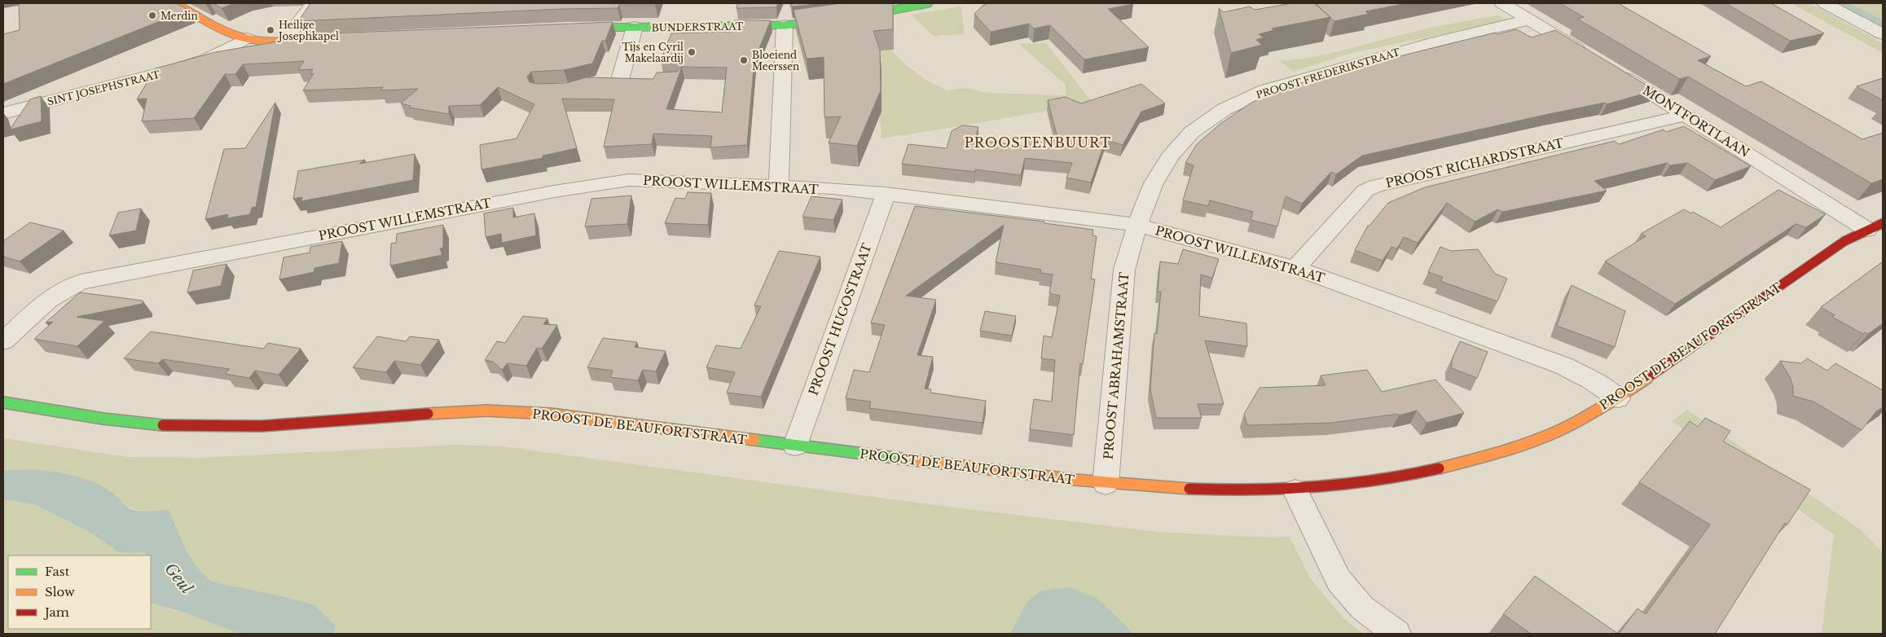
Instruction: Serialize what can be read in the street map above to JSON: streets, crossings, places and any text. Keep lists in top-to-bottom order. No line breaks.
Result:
{"streets":{"street":["BUNDERSTRAAT","PROOST FREDERIKSTRAAT","SINT JOSEPHSTRAAT","MONTFORTLAAN","PROOST RICHARDSTRAAT","PROOST WILLEMSTRAAT","PROOST HUGOSTRAAT","PROOST DE BEAUFORTSTRAAT","PROOST ABRAHAMSTRAAT"]},"crossings":[["PROOST FREDERIKSTRAAT","PROOST WILLEMSTRAAT"],["PROOST FREDERIKSTRAAT","PROOST ABRAHAMSTRAAT"],["MONTFORTLAAN","PROOST RICHARDSTRAAT"],["MONTFORTLAAN","PROOST DE BEAUFORTSTRAAT"],["PROOST RICHARDSTRAAT","PROOST WILLEMSTRAAT"],["PROOST WILLEMSTRAAT","PROOST HUGOSTRAAT"],["PROOST WILLEMSTRAAT","PROOST DE BEAUFORTSTRAAT"],["PROOST WILLEMSTRAAT","PROOST ABRAHAMSTRAAT"],["PROOST HUGOSTRAAT","PROOST DE BEAUFORTSTRAAT"],["PROOST DE BEAUFORTSTRAAT","PROOST ABRAHAMSTRAAT"]],"districts":["PROOSTENBUURT"],"water":["Geul"],"places":["Merdin","Heilige Josephkapel","Tijs en Cyril Makelaardij","Bloeiend Meerssen"],"legend":["Fast","Slow","Jam"]}
